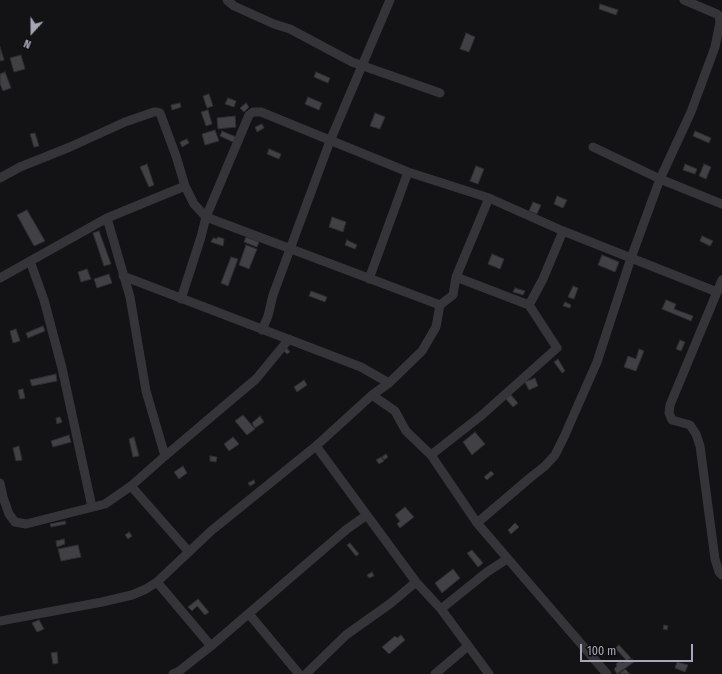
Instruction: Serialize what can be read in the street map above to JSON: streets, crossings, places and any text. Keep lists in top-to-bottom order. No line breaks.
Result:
{"scale_bar":"100 m","north":"bottom"}
